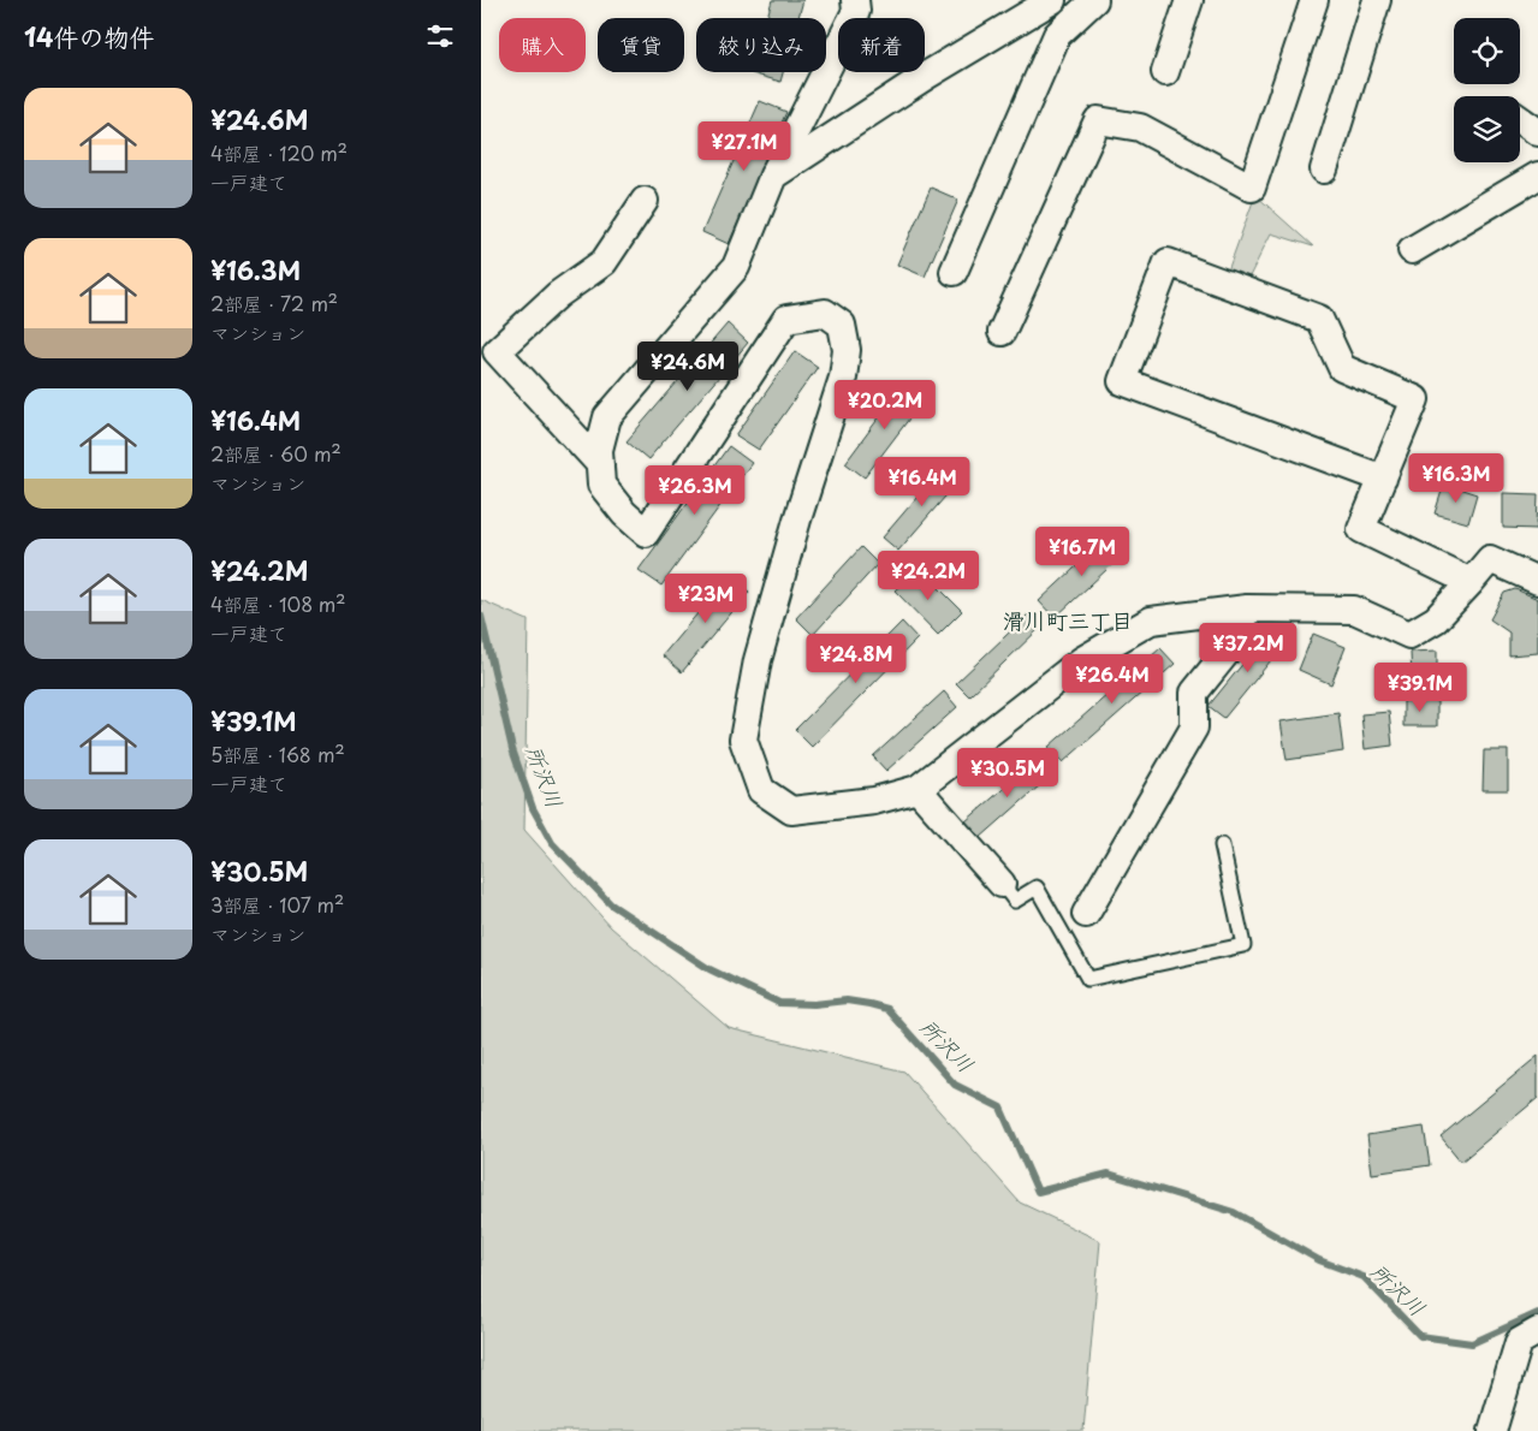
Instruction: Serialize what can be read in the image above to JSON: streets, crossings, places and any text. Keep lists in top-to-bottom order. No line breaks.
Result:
{"districts":["滑川町三丁目"],"water":["所沢川"],"page":{"heading":"14件の物件","chip":["購入","賃貸","絞り込み","新着"],"list":[{"name":"¥24.6M","note":"4部屋 · 120 m² · 一戸建て"},{"name":"¥16.3M","note":"2部屋 · 72 m² · マンション"},{"name":"¥16.4M","note":"2部屋 · 60 m² · マンション"},{"name":"¥24.2M","note":"4部屋 · 108 m² · 一戸建て"},{"name":"¥39.1M","note":"5部屋 · 168 m² · 一戸建て"},{"name":"¥30.5M","note":"3部屋 · 107 m² · マンション"}],"price":["¥27.1M","¥24.6M","¥20.2M","¥16.3M","¥16.4M","¥26.3M","¥16.7M","¥24.2M","¥23M","¥37.2M","¥24.8M","¥26.4M","¥39.1M","¥30.5M"]}}
